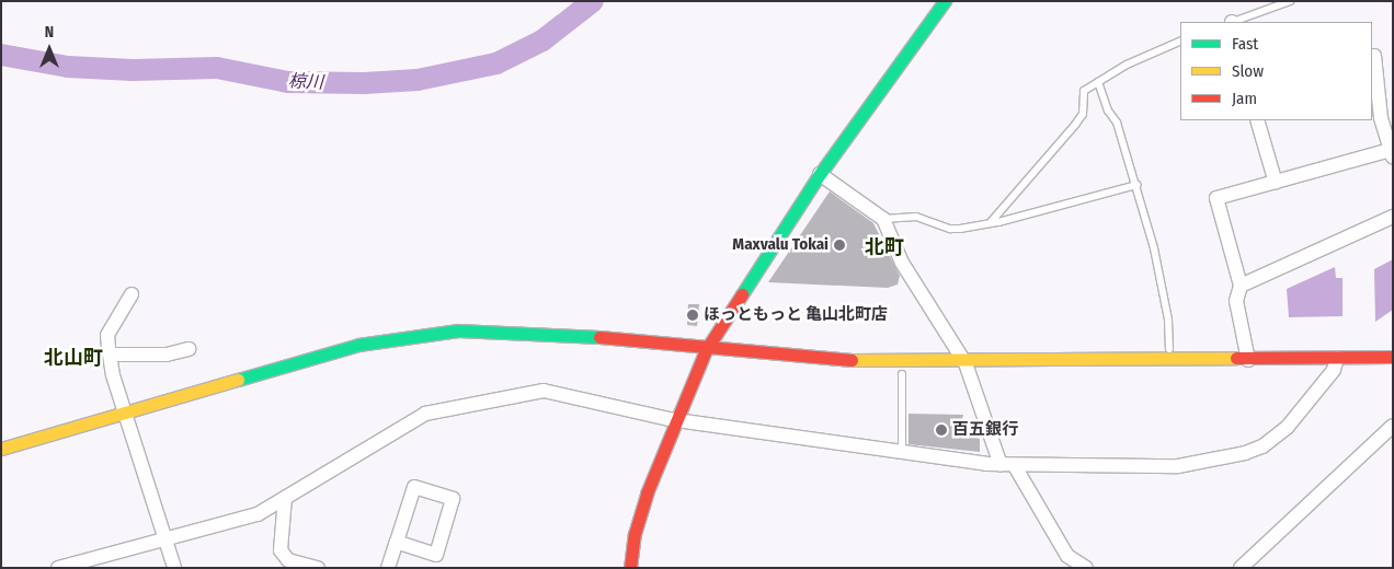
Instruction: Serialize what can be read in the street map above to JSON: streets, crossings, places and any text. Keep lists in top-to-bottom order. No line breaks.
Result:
{"districts":["北町","北山町"],"water":["椋川"],"places":["Maxvalu Tokai","ほっともっと 亀山北町店","百五銀行"],"legend":["Fast","Slow","Jam"],"north":"top"}
